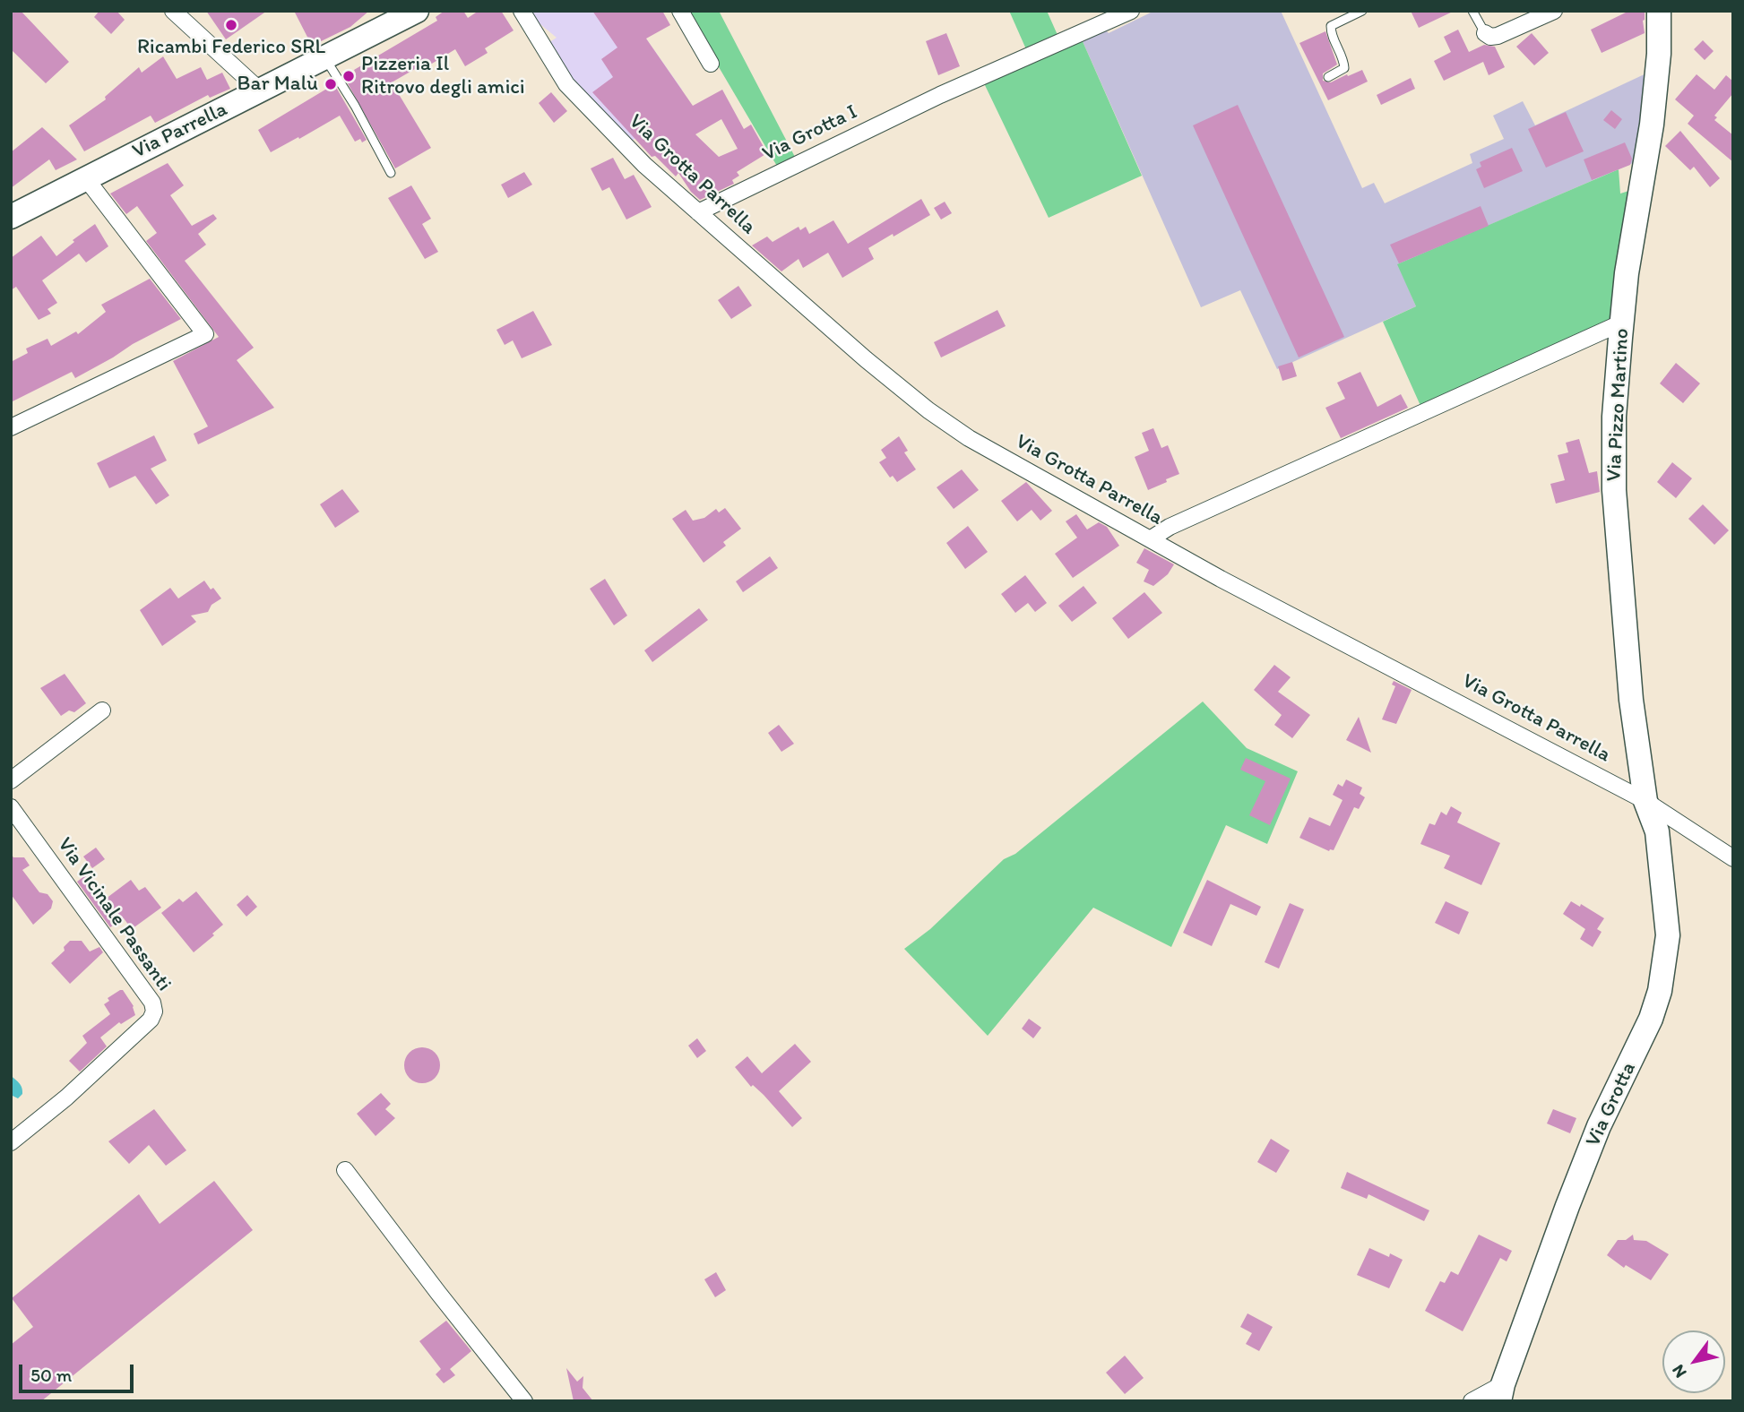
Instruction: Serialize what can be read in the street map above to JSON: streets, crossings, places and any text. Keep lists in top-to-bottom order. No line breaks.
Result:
{"streets":{"street":["Via Parrella","Via Grotta I","Via Grotta Parrella","Via Pizzo Martino","Via Vicinale Passanti","Via Grotta"]},"crossings":[["Via Grotta I","Via Grotta Parrella"],["Via Grotta Parrella","Via Pizzo Martino"],["Via Grotta Parrella","Via Grotta"],["Via Pizzo Martino","Via Grotta"]],"places":["Ricambi Federico SRL","Pizzeria Il Ritrovo degli amici","Bar Malù"],"scale_bar":"50 m","north":"bottom left"}
